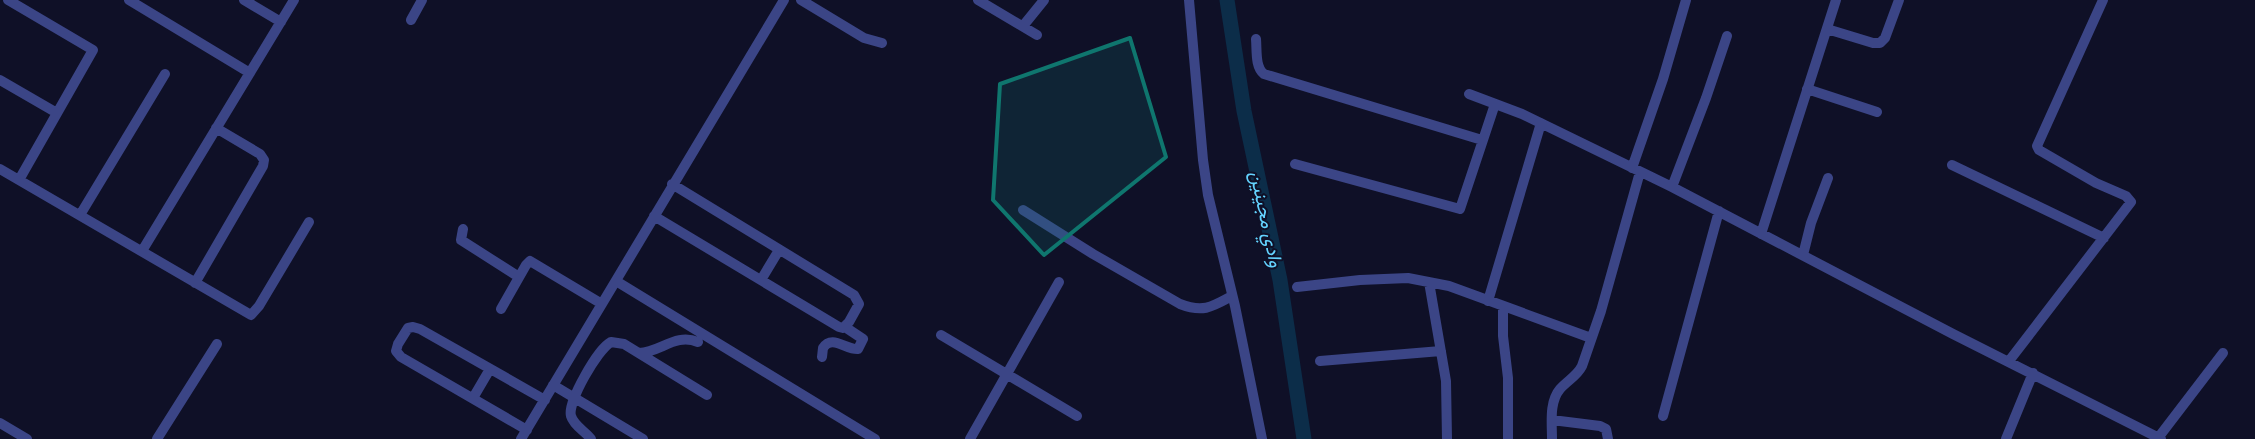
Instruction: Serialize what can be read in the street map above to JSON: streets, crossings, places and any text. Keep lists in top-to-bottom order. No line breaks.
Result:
{"water":["وادي مجينين"]}
